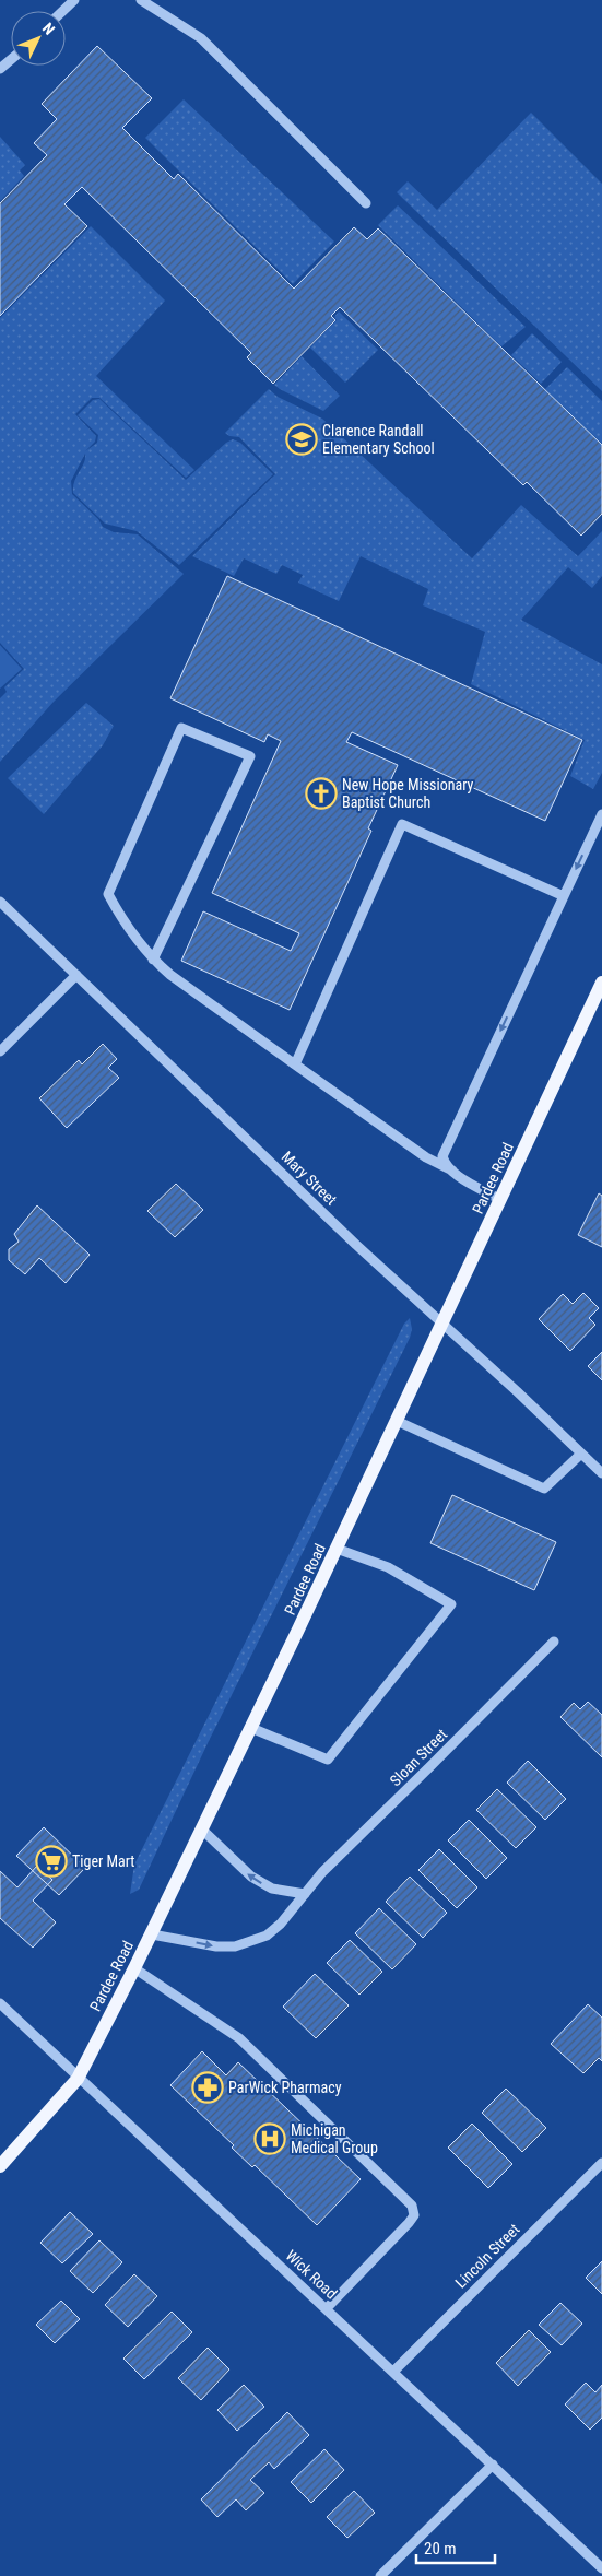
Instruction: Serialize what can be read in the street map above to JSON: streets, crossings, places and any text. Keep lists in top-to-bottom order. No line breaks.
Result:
{"streets":{"main road":["Pardee Road"],"street":["Mary Street","Sloan Street","Lincoln Street","Wick Road"]},"crossings":[["Mary Street","Pardee Road"],["Pardee Road","Sloan Street"],["Pardee Road","Wick Road"],["Lincoln Street","Wick Road"]],"places":{"school or university":["Clarence Randall Elementary School"],"church":["New Hope Missionary Baptist Church"],"supermarket":["Tiger Mart"],"pharmacy":["ParWick Pharmacy"],"hospital":["Michigan Medical Group"]},"scale_bar":"20 m","north":"top right"}
